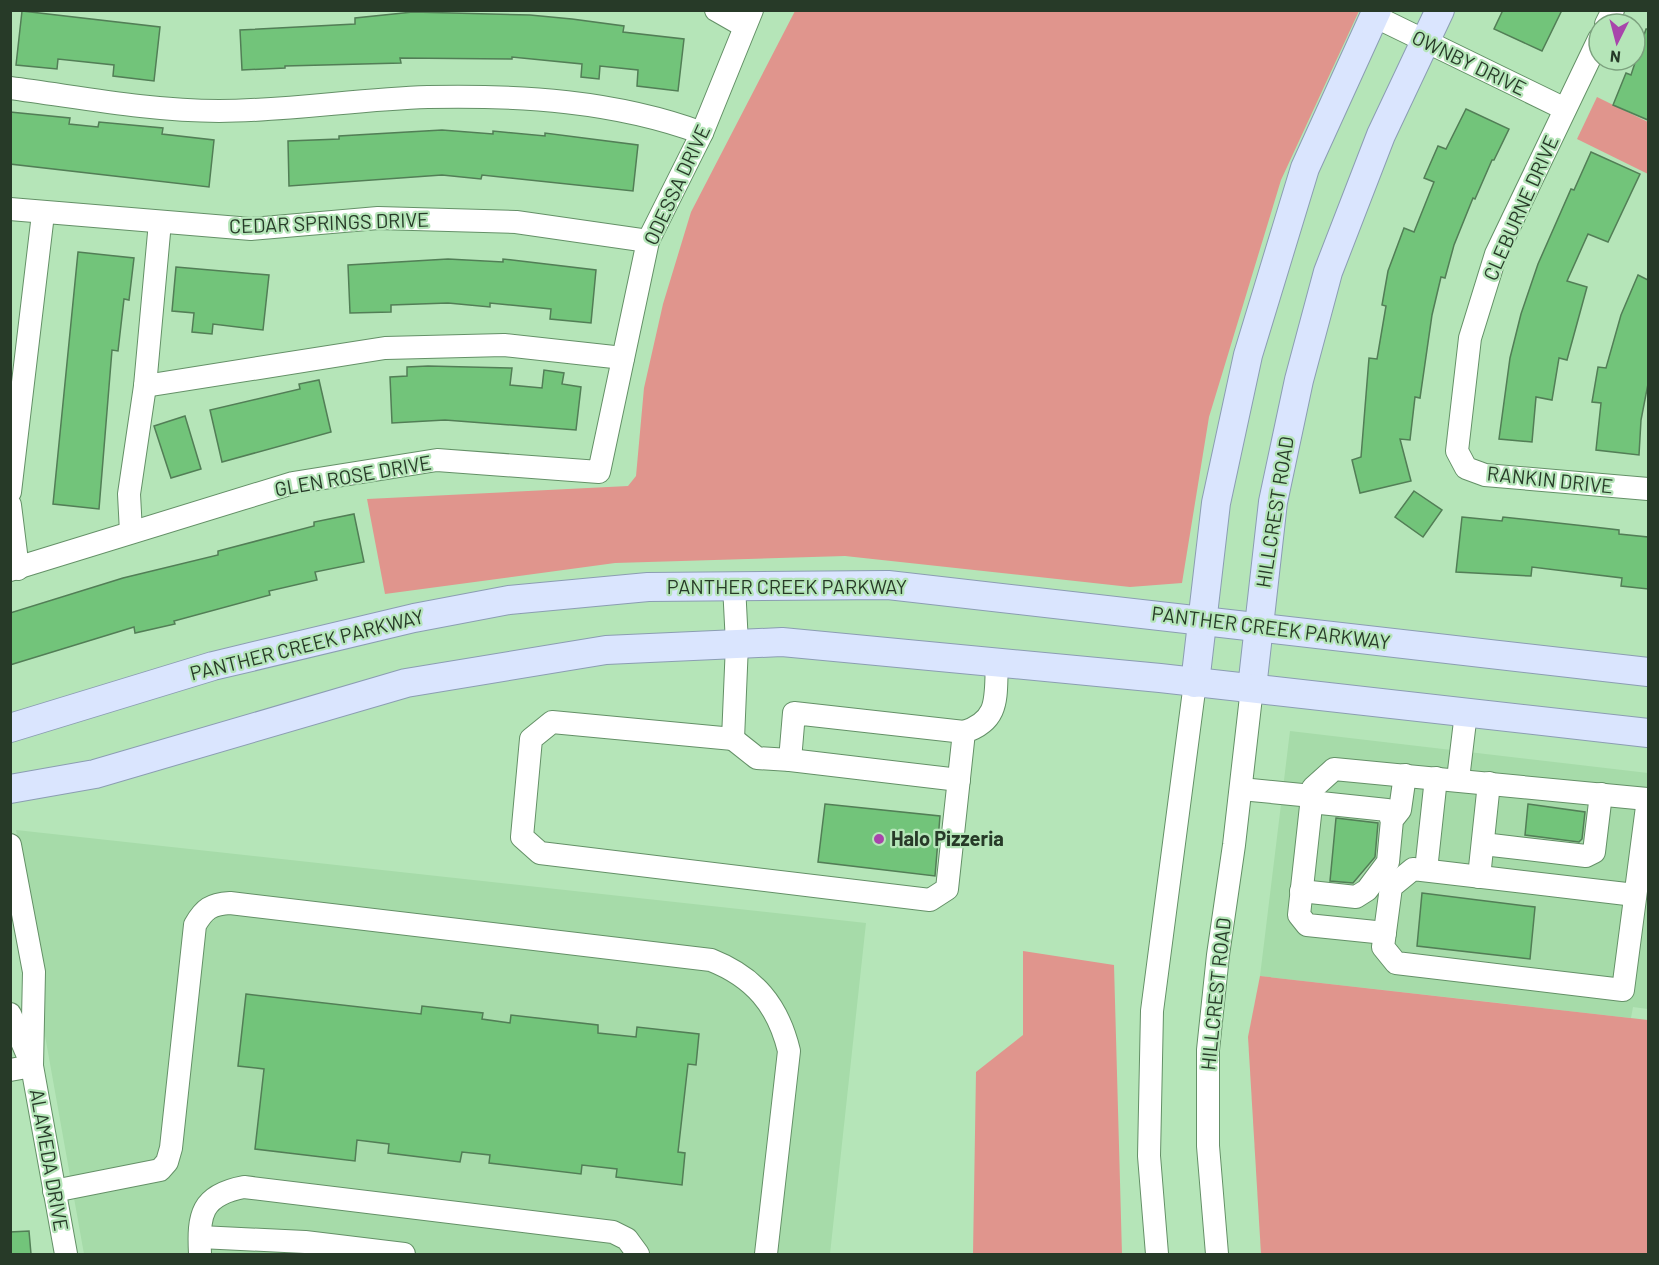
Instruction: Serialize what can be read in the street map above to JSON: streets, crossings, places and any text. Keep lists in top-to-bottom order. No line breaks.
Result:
{"streets":{"main road":["HILLCREST ROAD","PANTHER CREEK PARKWAY"],"street":["OWNBY DRIVE","ODESSA DRIVE","CLEBURNE DRIVE","CEDAR SPRINGS DRIVE","GLEN ROSE DRIVE","RANKIN DRIVE","ALAMEDA DRIVE"]},"crossings":[["OWNBY DRIVE","CLEBURNE DRIVE"],["OWNBY DRIVE","HILLCREST ROAD"],["ODESSA DRIVE","CEDAR SPRINGS DRIVE"],["ODESSA DRIVE","GLEN ROSE DRIVE"],["CLEBURNE DRIVE","RANKIN DRIVE"],["HILLCREST ROAD","PANTHER CREEK PARKWAY"]],"places":["Halo Pizzeria"],"north":"bottom"}
